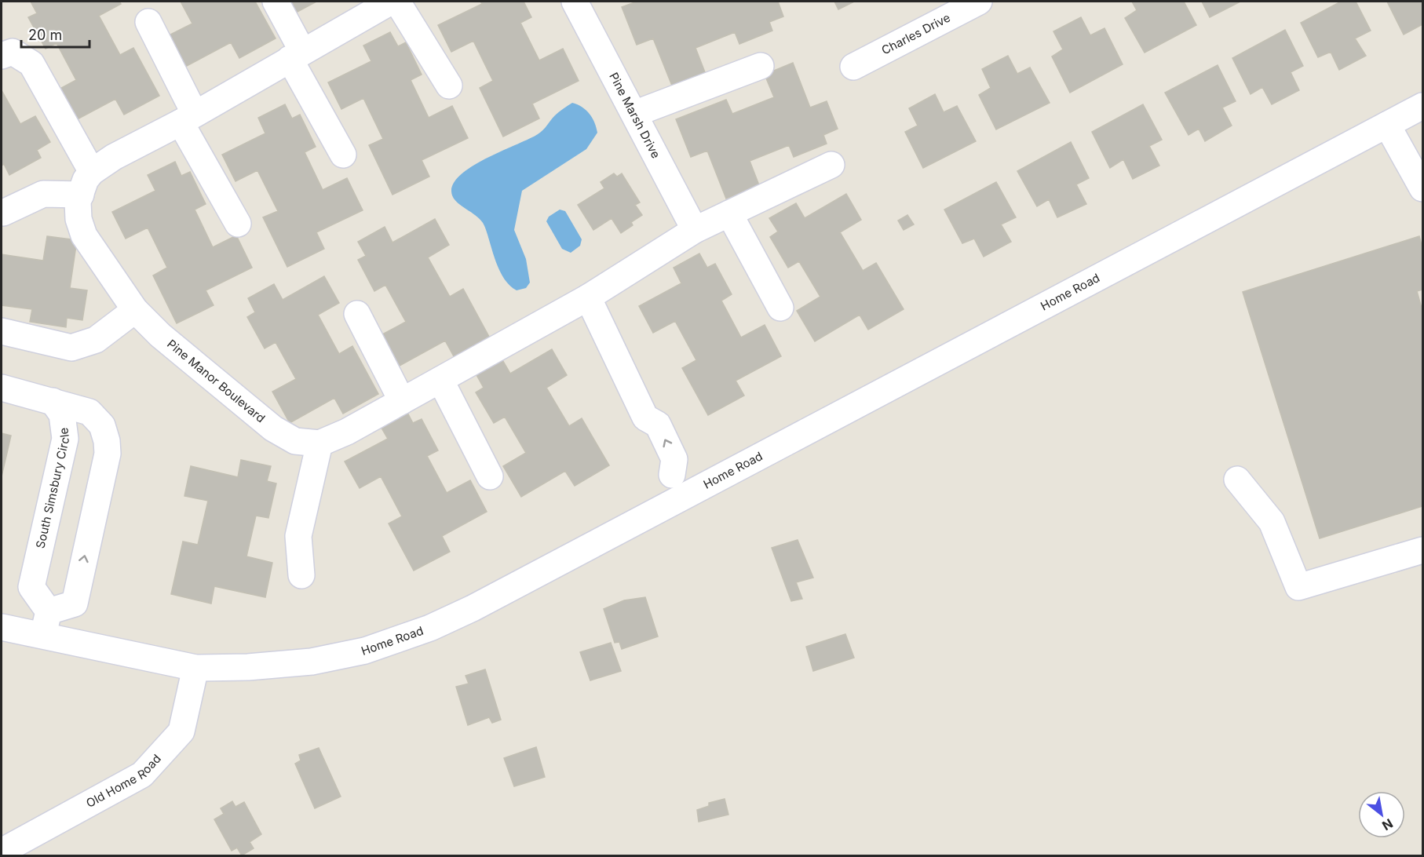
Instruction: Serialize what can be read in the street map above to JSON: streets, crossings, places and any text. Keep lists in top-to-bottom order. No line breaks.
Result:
{"streets":{"street":["Charles Drive","Pine Marsh Drive","Home Road","Pine Manor Boulevard","South Simsbury Circle","Old Home Road"]},"crossings":[["Home Road","Old Home Road"]],"scale_bar":"20 m","north":"bottom right"}
